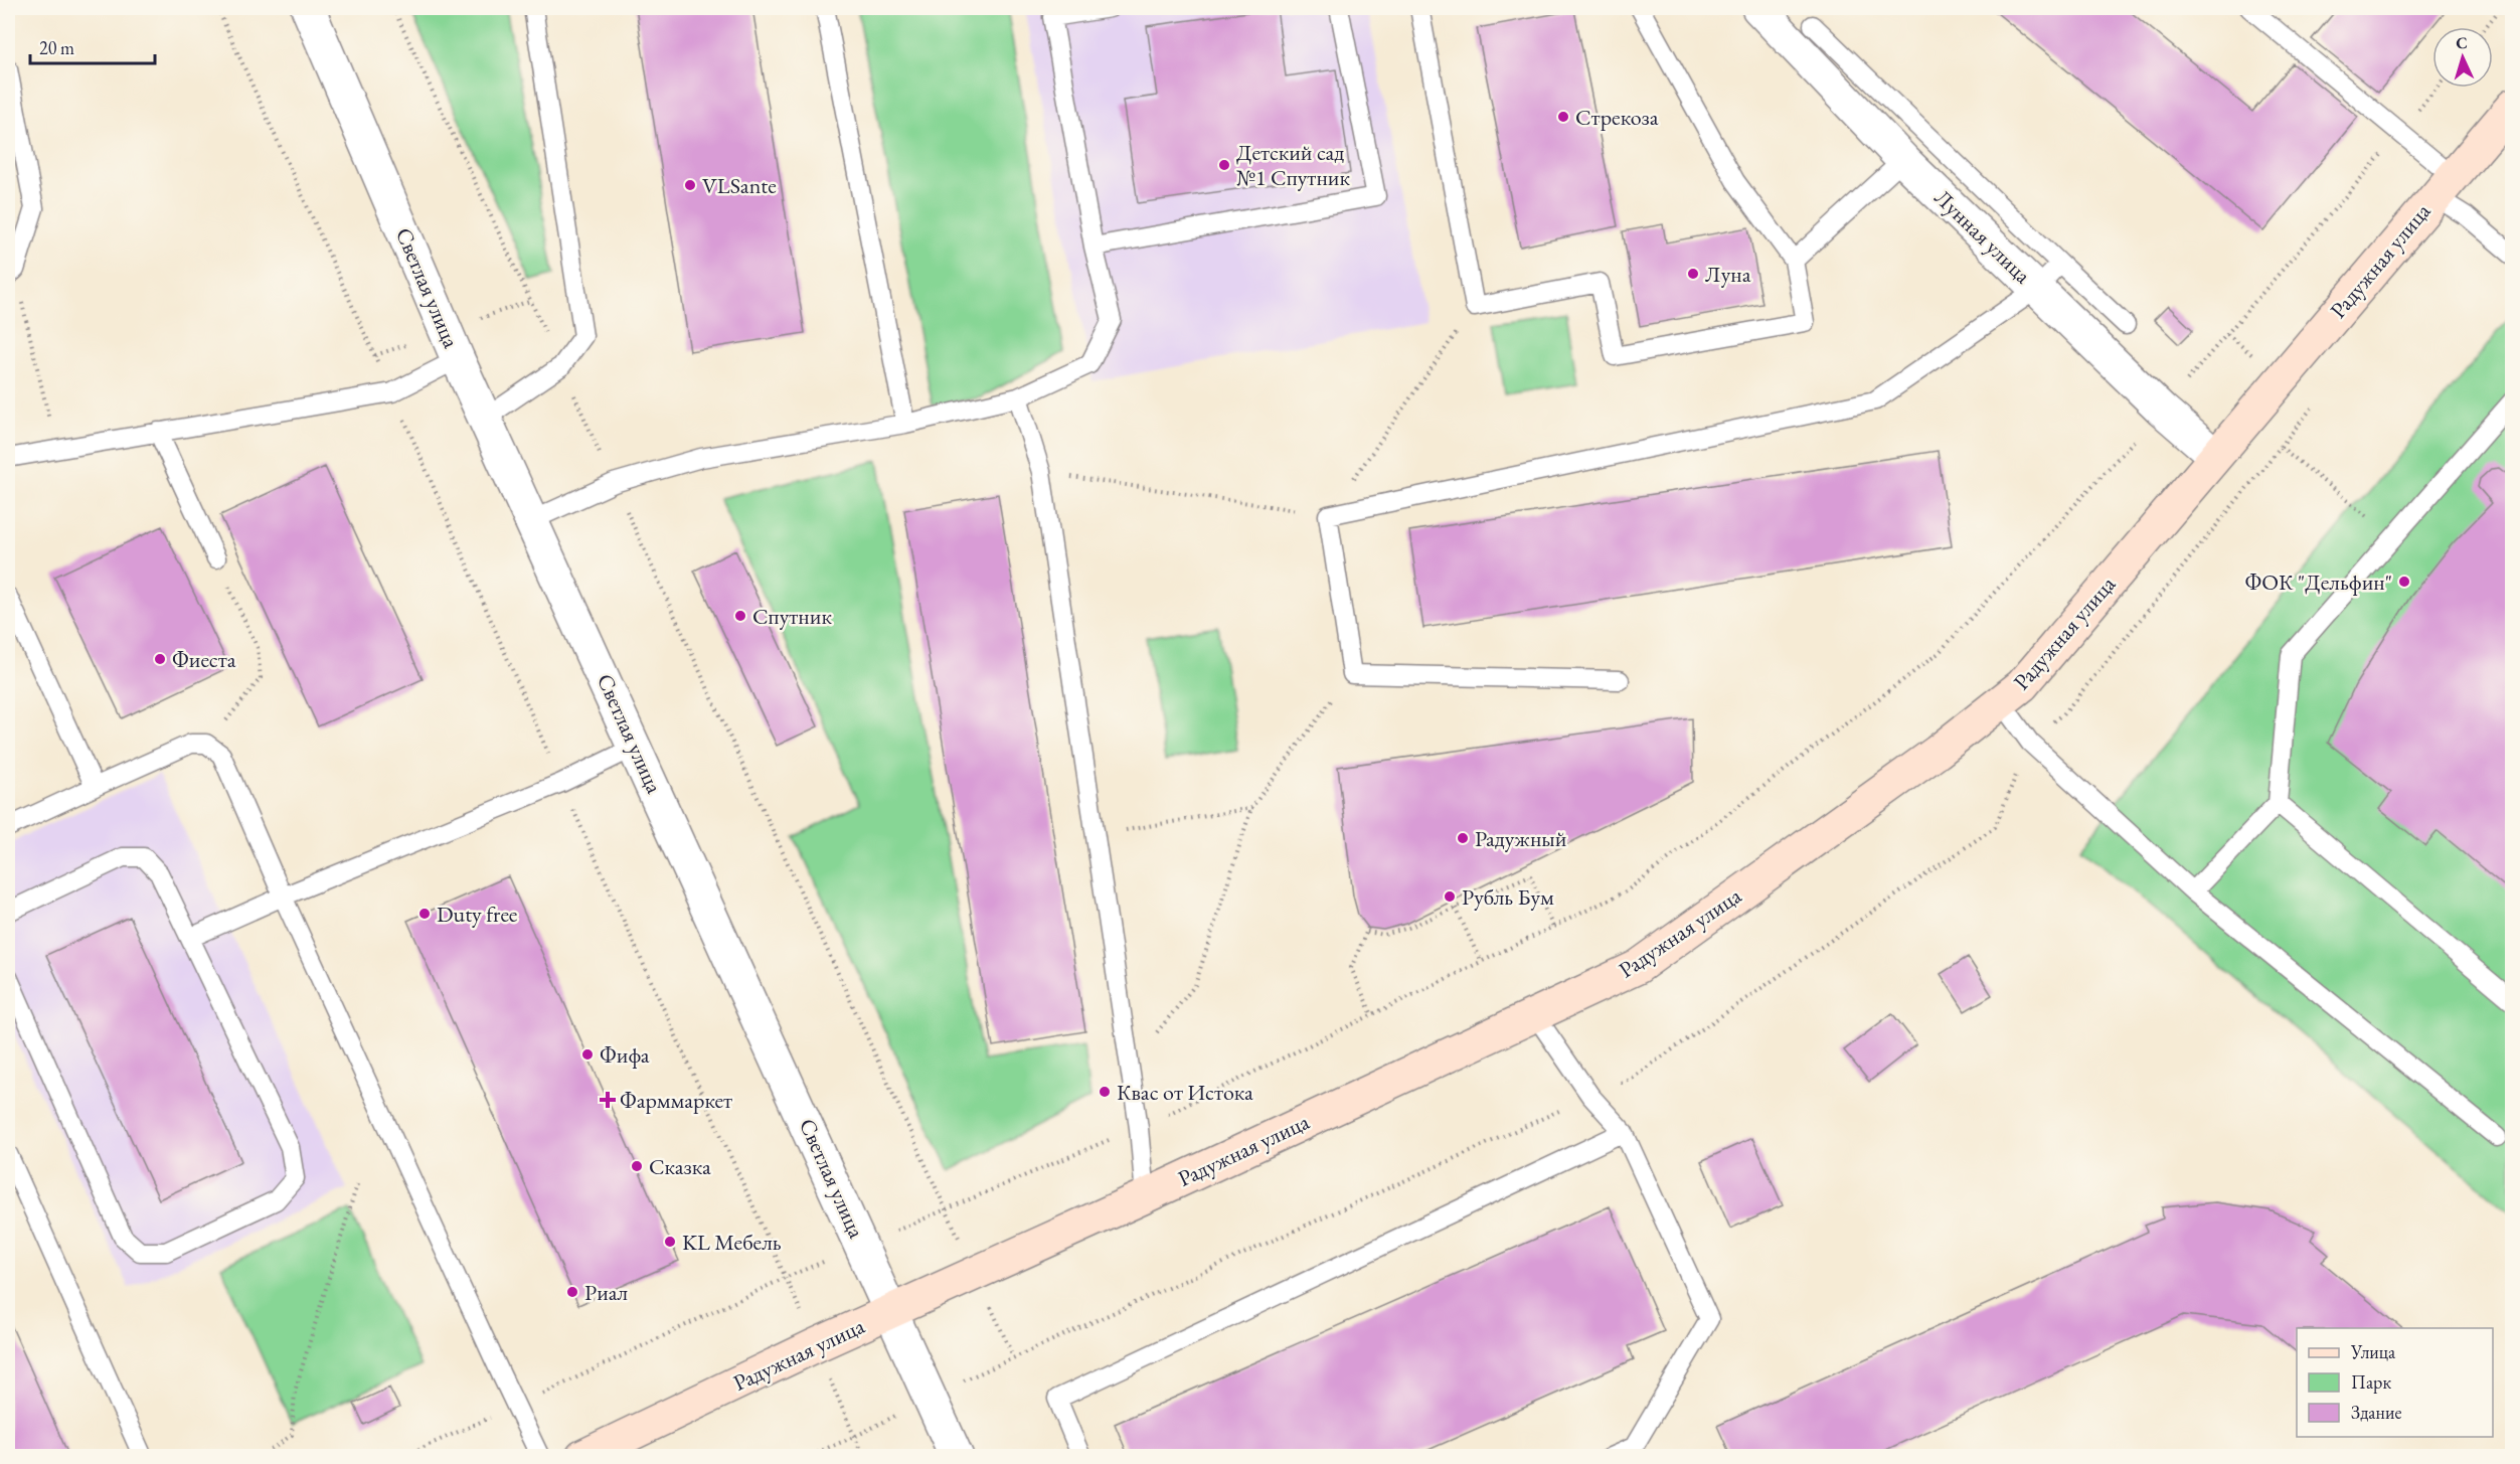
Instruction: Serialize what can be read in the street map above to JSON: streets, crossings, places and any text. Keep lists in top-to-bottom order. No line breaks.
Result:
{"streets":{"main road":["Радужная улица"],"street":["Лунная улица","Светлая улица"]},"crossings":[["Лунная улица","Радужная улица"],["Радужная улица","Светлая улица"]],"places":{"other":["Стрекоза","Детский сад №1 Спутник","VLSante","Луна","ФОК \"Дельфин\"","Спутник","Фиеста","Радужный","Рубль Бум","Duty free","Фифа","Квас от Истока","Сказка","KL Мебель","Риал"],"health":["Фарммаркет"]},"legend":["Улица","Парк","Здание"],"scale_bar":"20 m","north":"top"}
